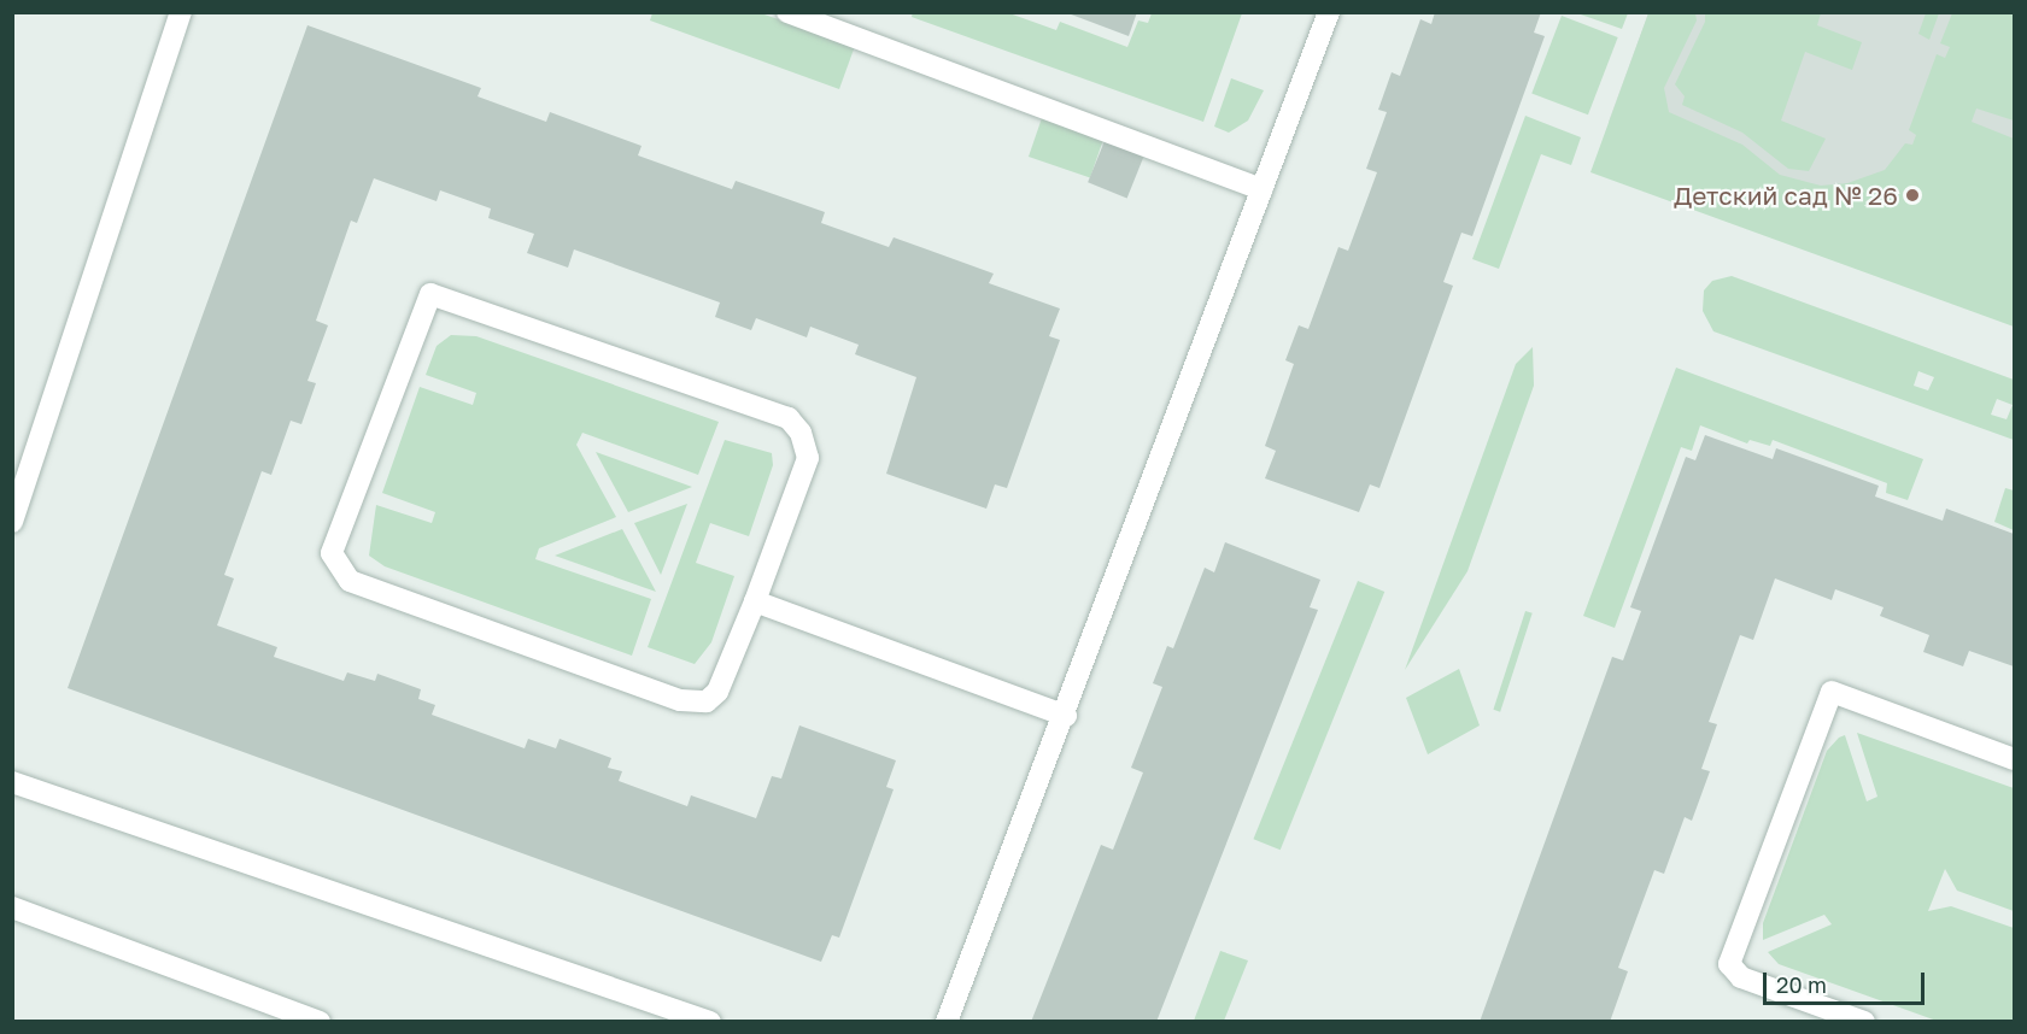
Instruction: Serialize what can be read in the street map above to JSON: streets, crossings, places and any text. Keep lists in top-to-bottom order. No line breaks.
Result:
{"places":["Детский сад № 26"],"scale_bar":"20 m"}
